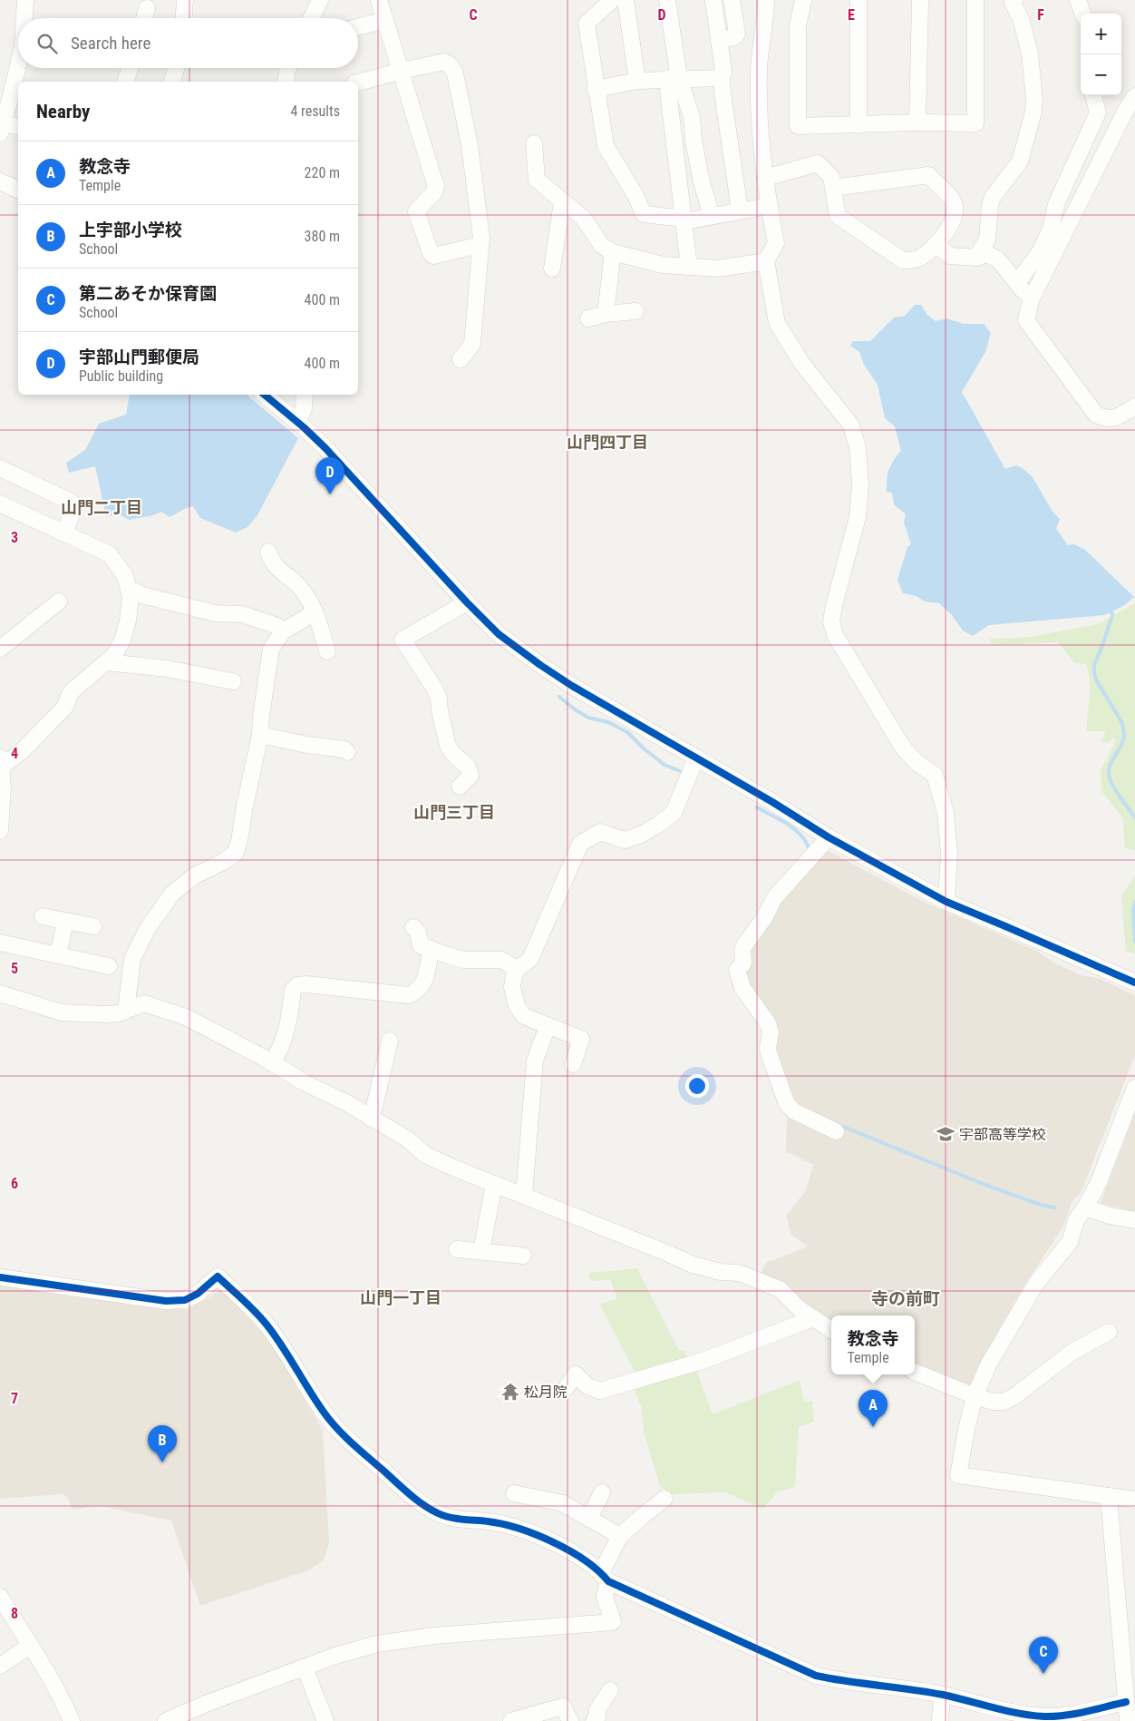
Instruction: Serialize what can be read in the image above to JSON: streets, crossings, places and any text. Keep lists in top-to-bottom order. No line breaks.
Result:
{"districts":["山門四丁目","山門二丁目","山門三丁目","山門一丁目","寺の前町"],"places":{"school or university":["宇部高等学校"],"temple":["松月院"]},"page":{"map_buttons":["+","−"],"search":"Search here","heading":["Nearby","4 results"],"list":[{"mark":"A","name":"教念寺","note":"Temple","value":"220 m"},{"mark":"B","name":"上宇部小学校","note":"School","value":"380 m"},{"mark":"C","name":"第二あそか保育園","note":"School","value":"400 m"},{"mark":"D","name":"宇部山門郵便局","note":"Public building","value":"400 m"}],"pins":["D","A","B","C"],"popup":["教念寺","Temple"]},"grid":{"columns":["C","D","E","F"],"rows":["3","4","5","6","7","8"]}}
